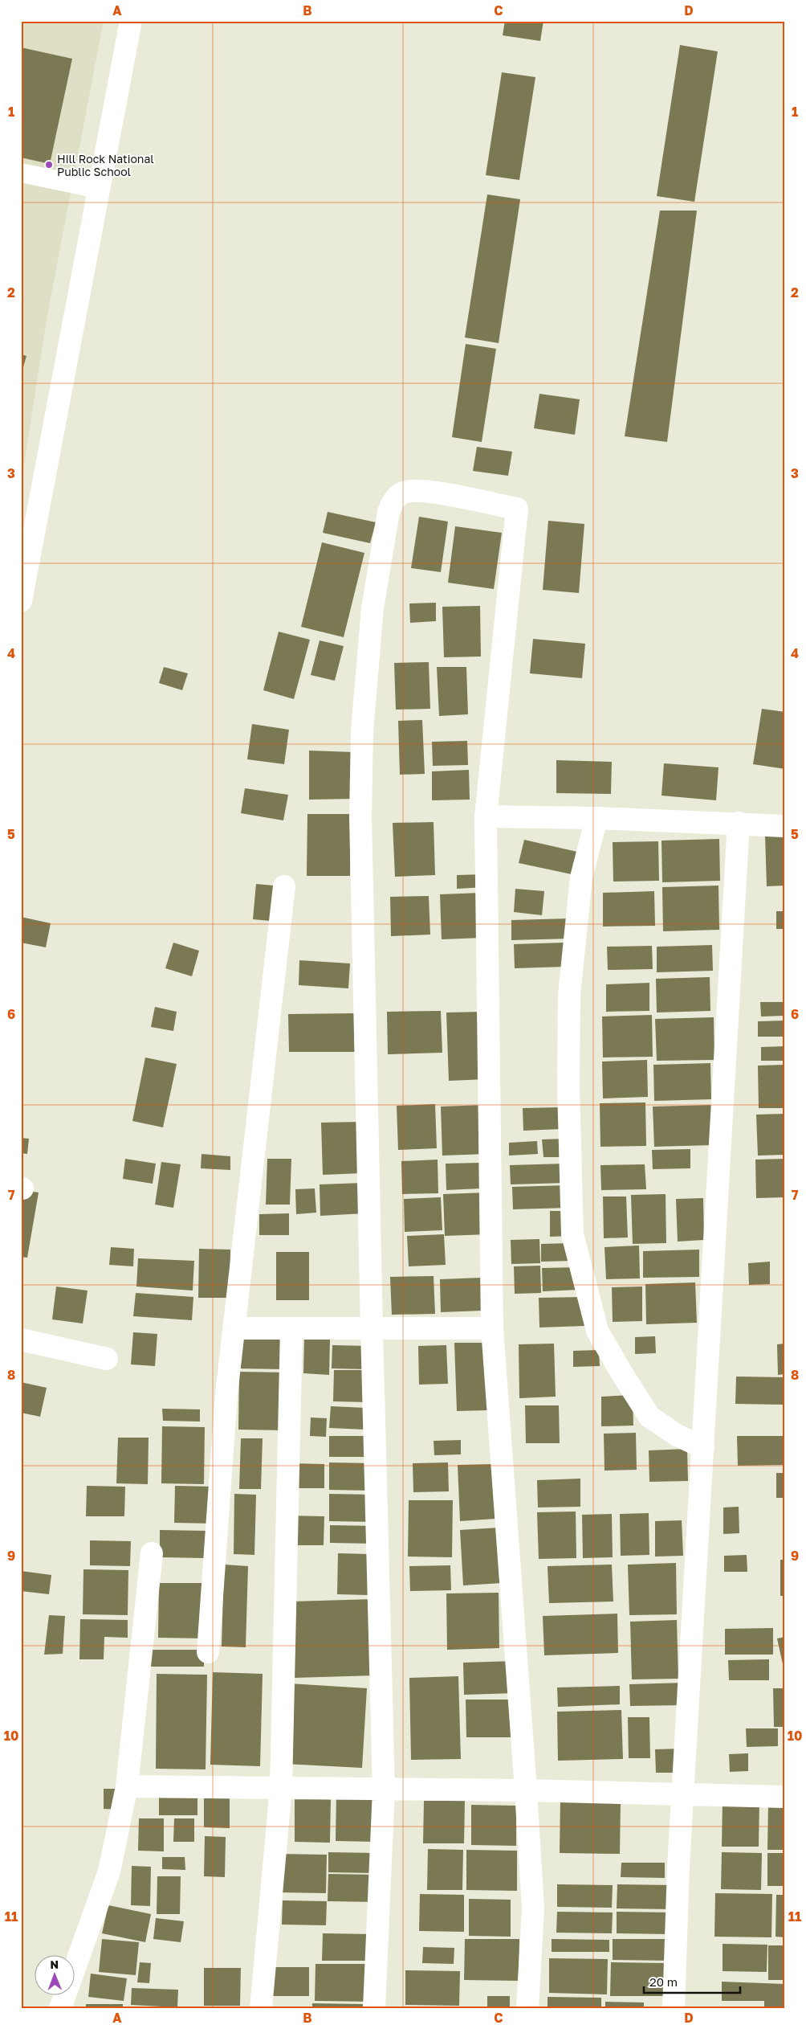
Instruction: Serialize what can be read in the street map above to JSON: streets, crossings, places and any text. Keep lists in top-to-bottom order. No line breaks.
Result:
{"places":["Hill Rock National Public School"],"scale_bar":"20 m","north":"top","grid":{"columns":["A","B","C","D"],"rows":["1","2","3","4","5","6","7","8","9","10","11"]}}
